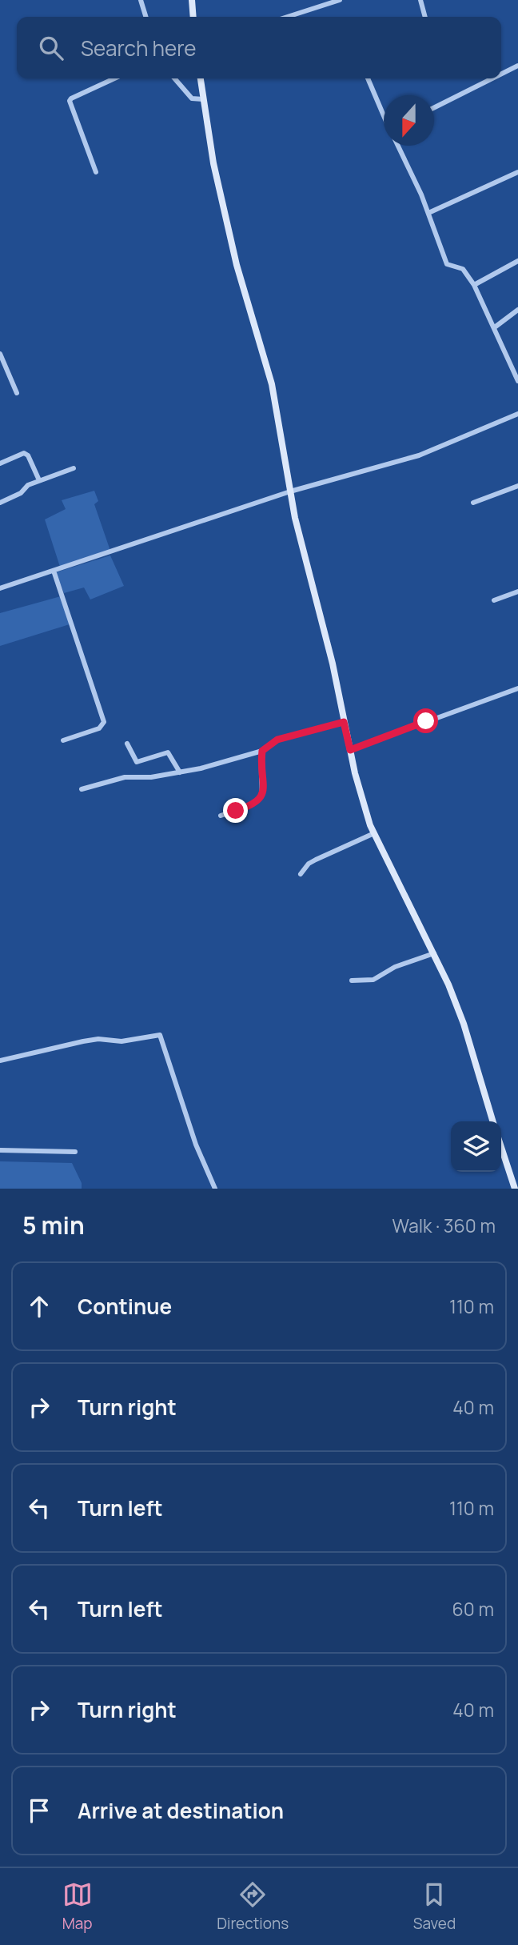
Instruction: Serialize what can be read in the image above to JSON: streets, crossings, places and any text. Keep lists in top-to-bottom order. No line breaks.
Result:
{"north":"bottom","page":{"search":"Search here","heading":["5 min","Walk · 360 m"],"list":[["Continue","110 m"],["Turn right","40 m"],["Turn left","110 m"],["Turn left","60 m"],["Turn right","40 m"],"Arrive at destination"],"nav":["Map","Directions","Saved"]}}
